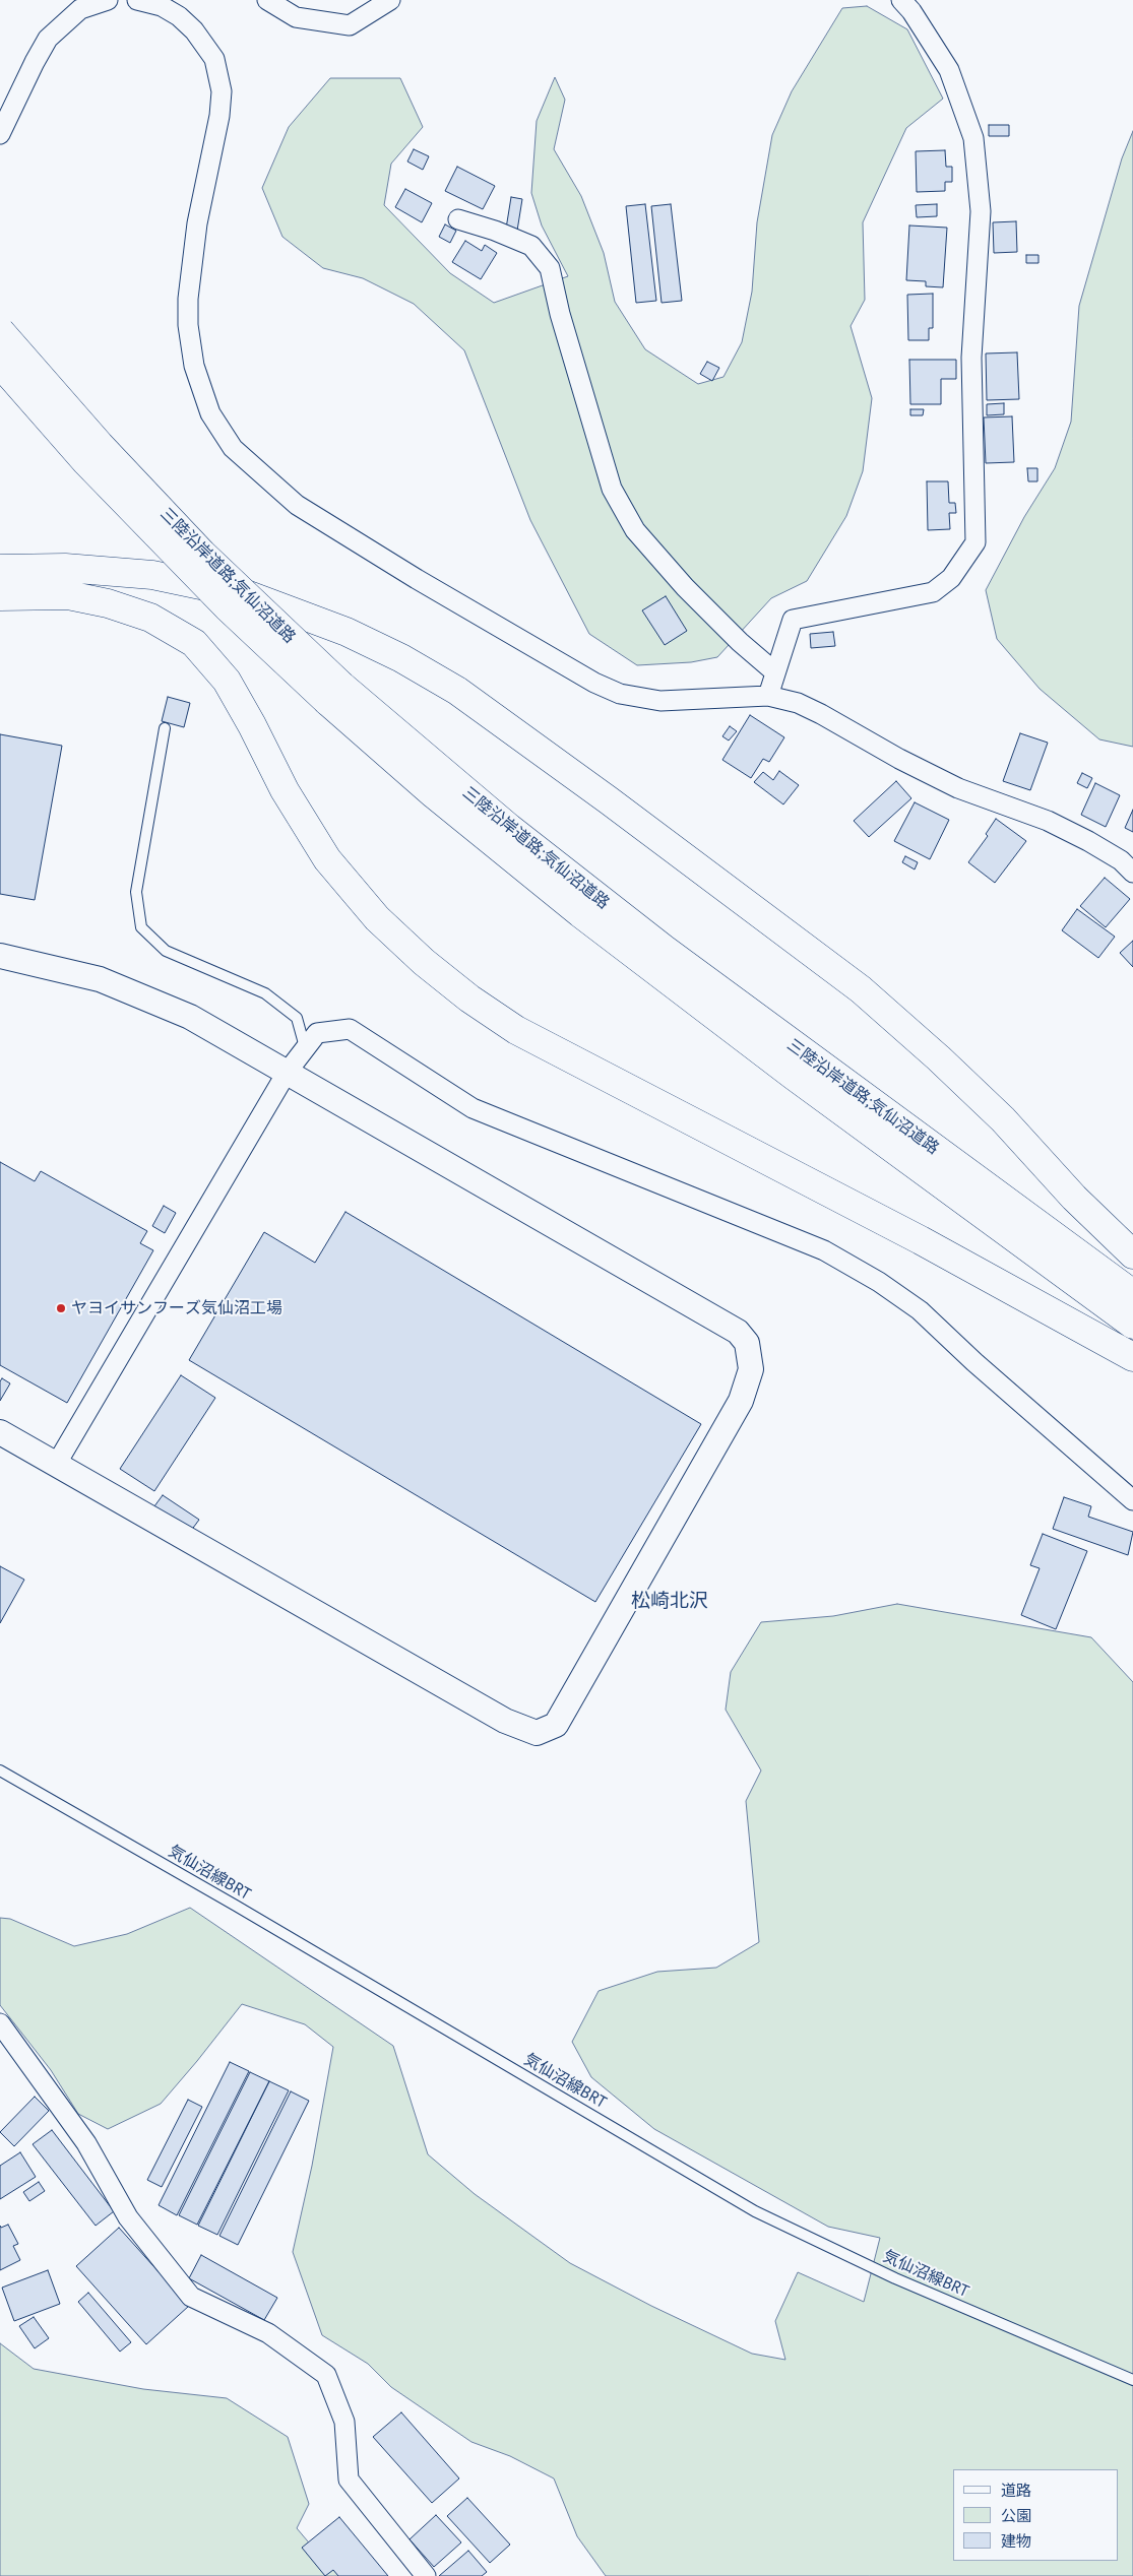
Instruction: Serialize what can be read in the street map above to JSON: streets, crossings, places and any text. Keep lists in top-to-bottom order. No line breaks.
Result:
{"streets":{"highway":["三陸沿岸道路;気仙沼道路"],"lane":["気仙沼線BRT"]},"districts":["松崎北沢"],"places":["ヤヨイサンフーズ気仙沼工場"],"legend":["道路","公園","建物"]}
